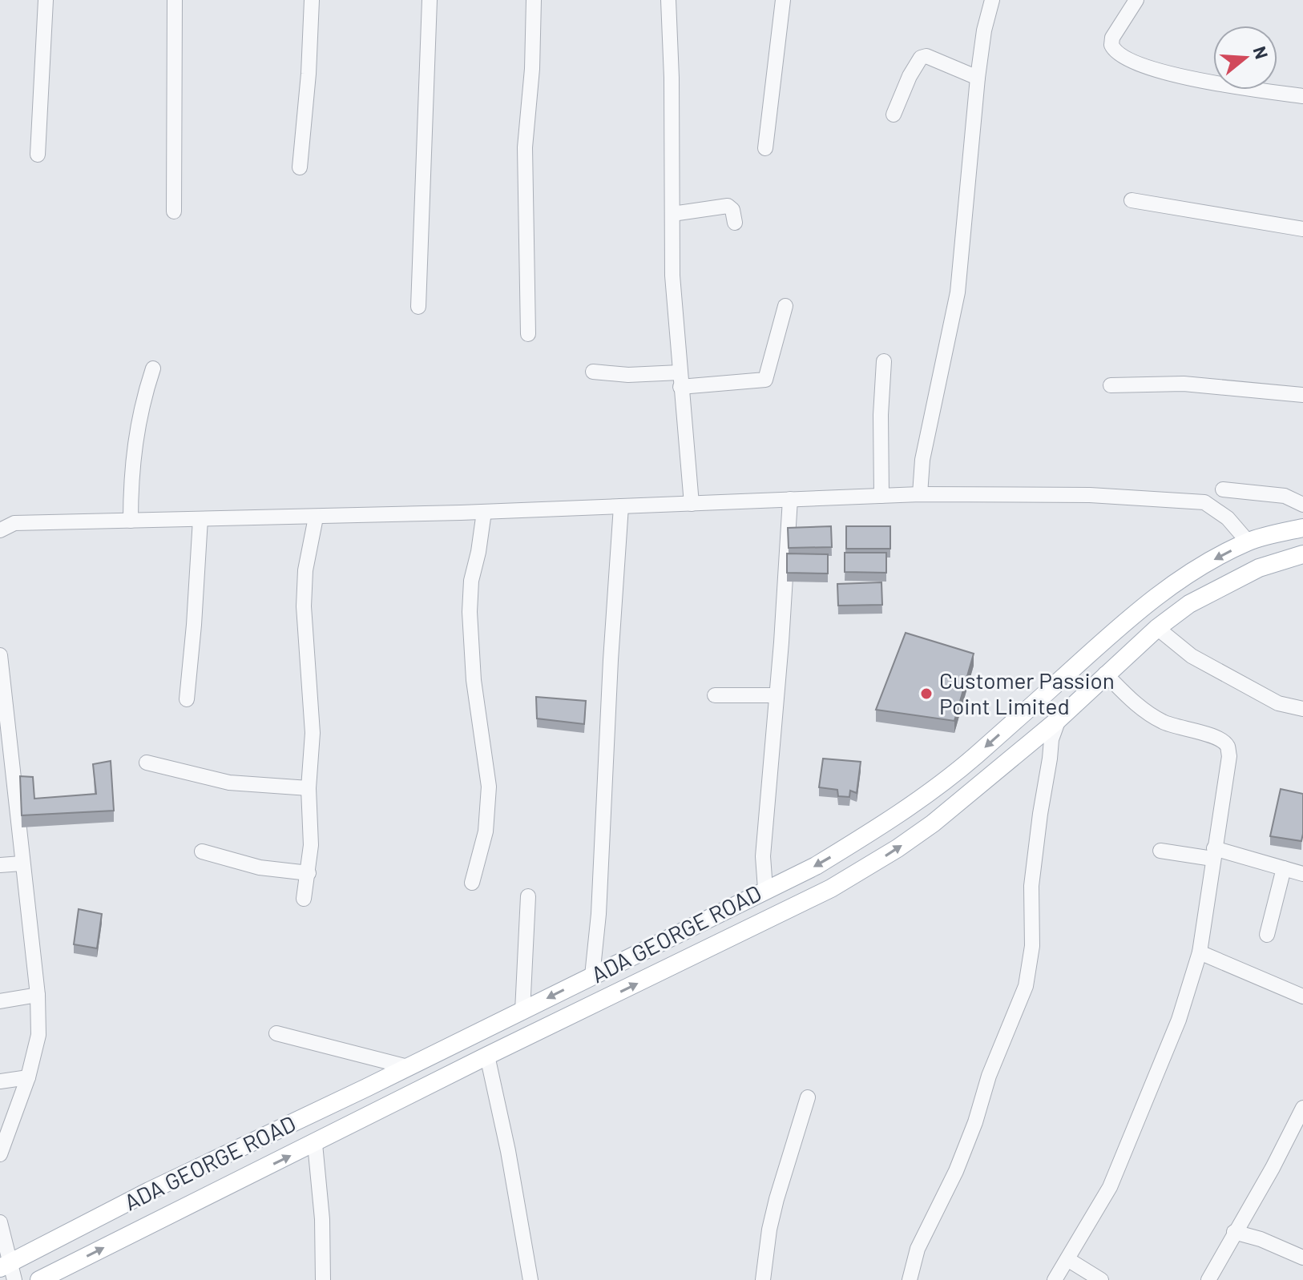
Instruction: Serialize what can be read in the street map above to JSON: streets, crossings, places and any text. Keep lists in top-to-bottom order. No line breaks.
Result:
{"streets":{"main road":["ADA GEORGE ROAD"]},"places":["Customer Passion Point Limited"],"north":"right"}
